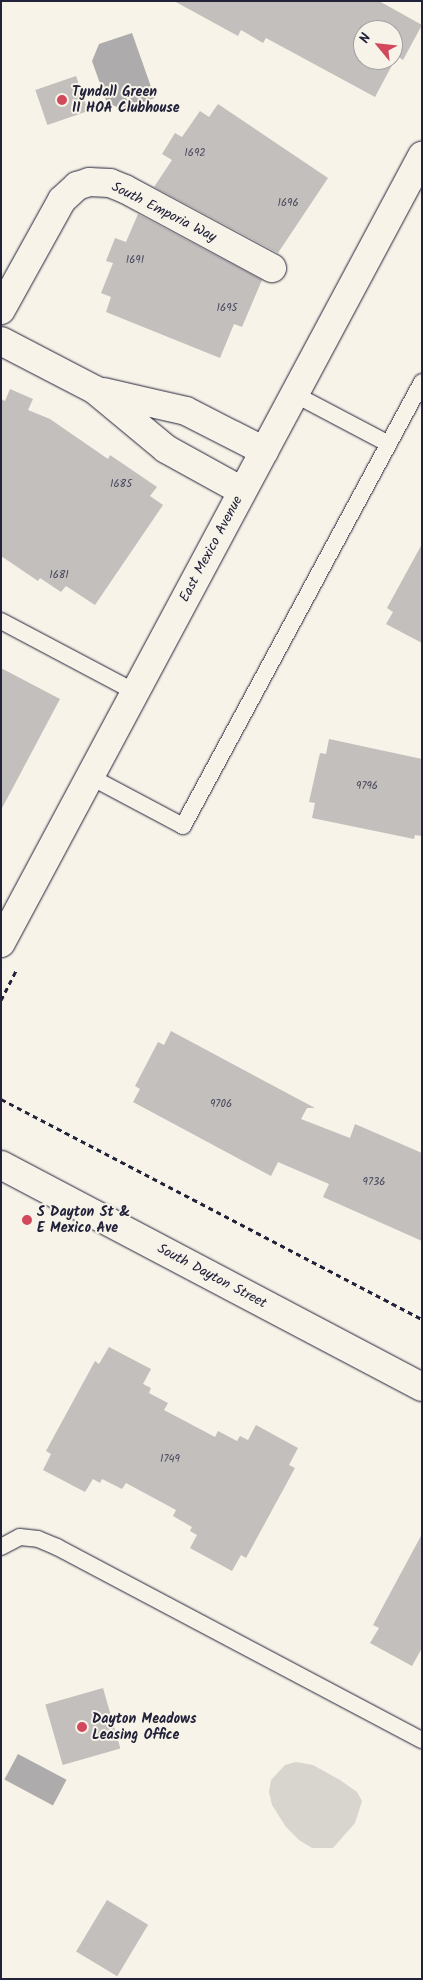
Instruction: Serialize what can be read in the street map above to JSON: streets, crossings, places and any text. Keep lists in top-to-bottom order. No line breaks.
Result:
{"streets":{"street":["South Emporia Way","East Mexico Avenue","South Dayton Street"]},"places":["Tyndall Green II HOA Clubhouse","S Dayton St & E Mexico Ave","Dayton Meadows Leasing Office"],"house_numbers":["1692","1696","1691","1695","1685","1681","9796","9706","9736","1749"],"north":"top left"}
